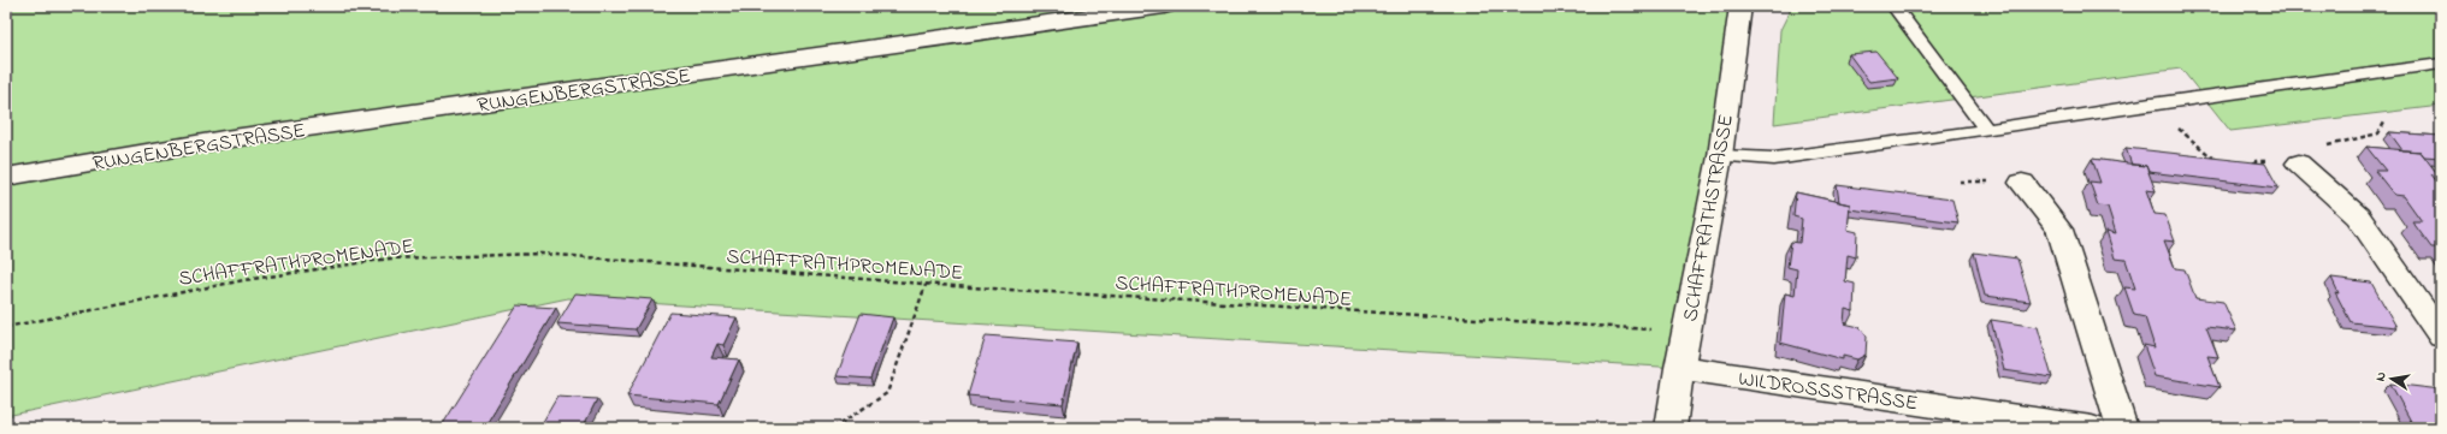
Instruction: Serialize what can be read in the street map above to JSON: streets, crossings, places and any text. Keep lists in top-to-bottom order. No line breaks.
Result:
{"streets":{"street":["RUNGENBERGSTRASSE","SCHAFFRATHSTRASSE","WILDROSSSTRASSE"],"path":["SCHAFFRATHPROMENADE"]},"crossings":[["SCHAFFRATHSTRASSE","SCHAFFRATHPROMENADE"],["SCHAFFRATHSTRASSE","WILDROSSSTRASSE"]],"north":"left"}
